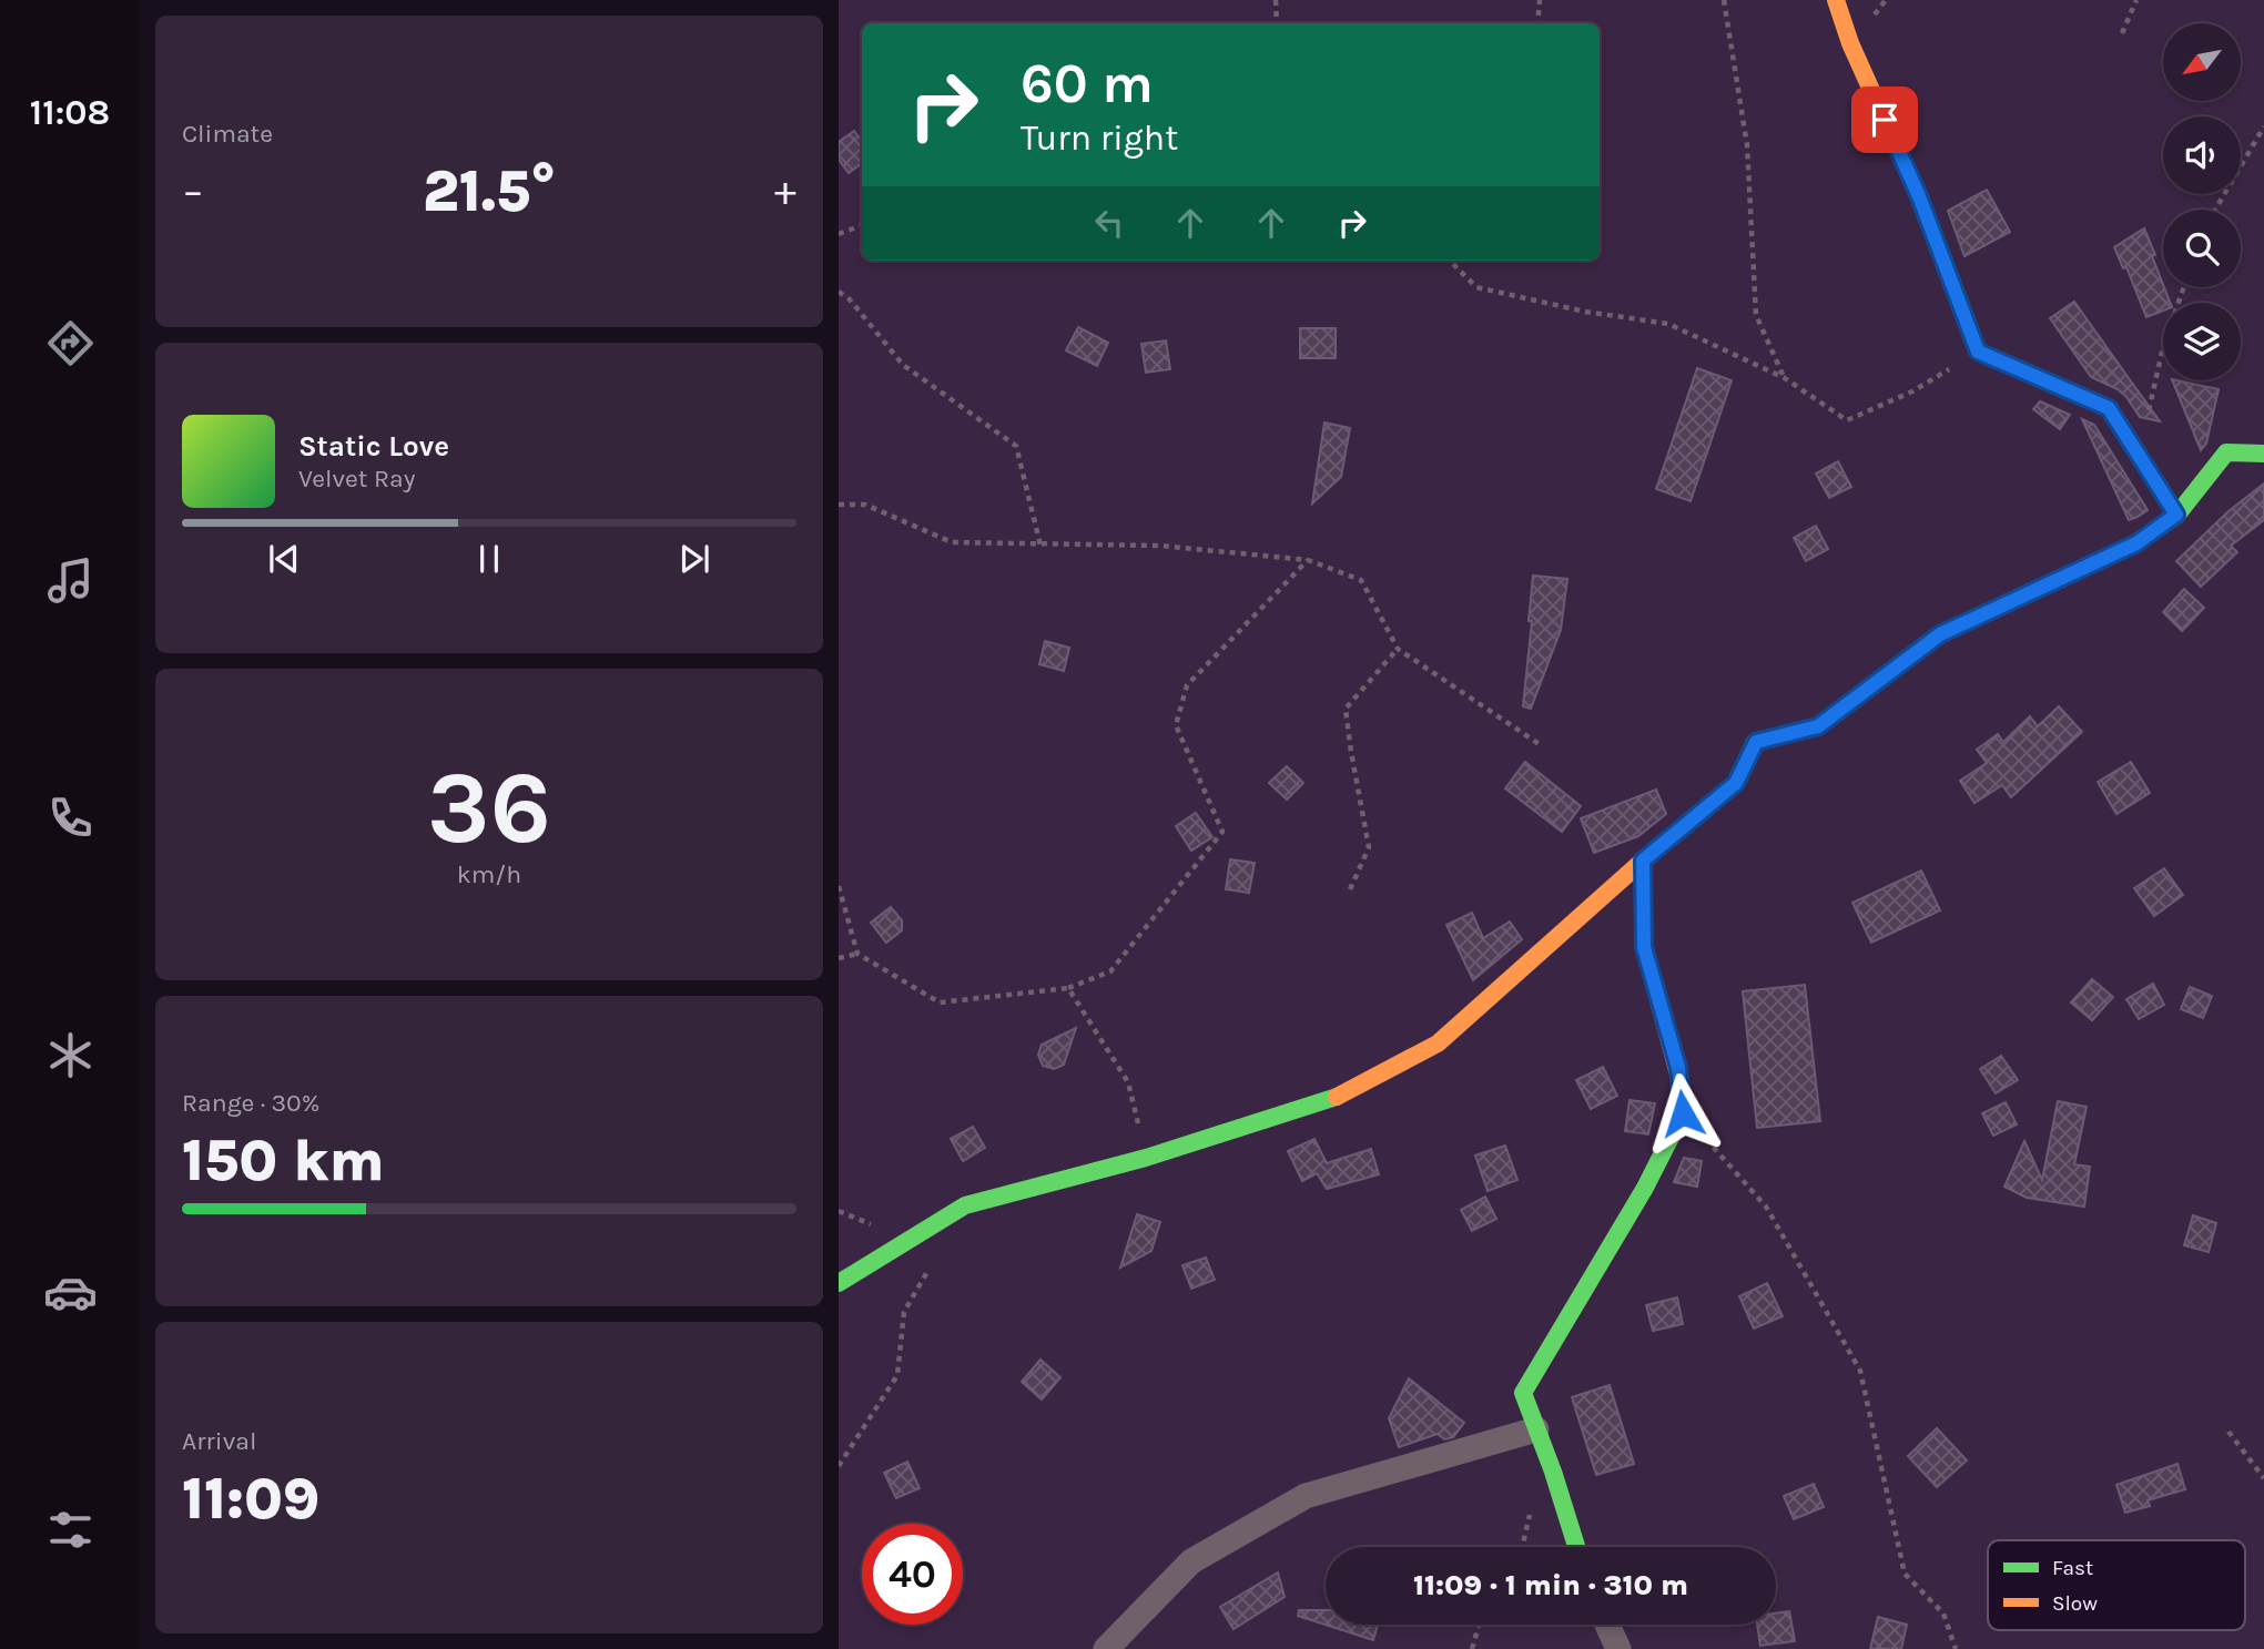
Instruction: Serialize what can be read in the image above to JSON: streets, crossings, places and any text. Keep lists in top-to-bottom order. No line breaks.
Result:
{"legend":["Fast","Slow"],"north":"bottom left","page":{"tabs":"11:08","tile":["Climate",["36","km/h"],["Range · 30%","150 km"],["Arrival","11:09"]],"turn":["60 m","Turn right"],"heat":["−","21.5°","+"],"song":["Static Love","Velvet Ray"],"limit":"40","trip":"11:09 · 1 min · 310 m"}}
